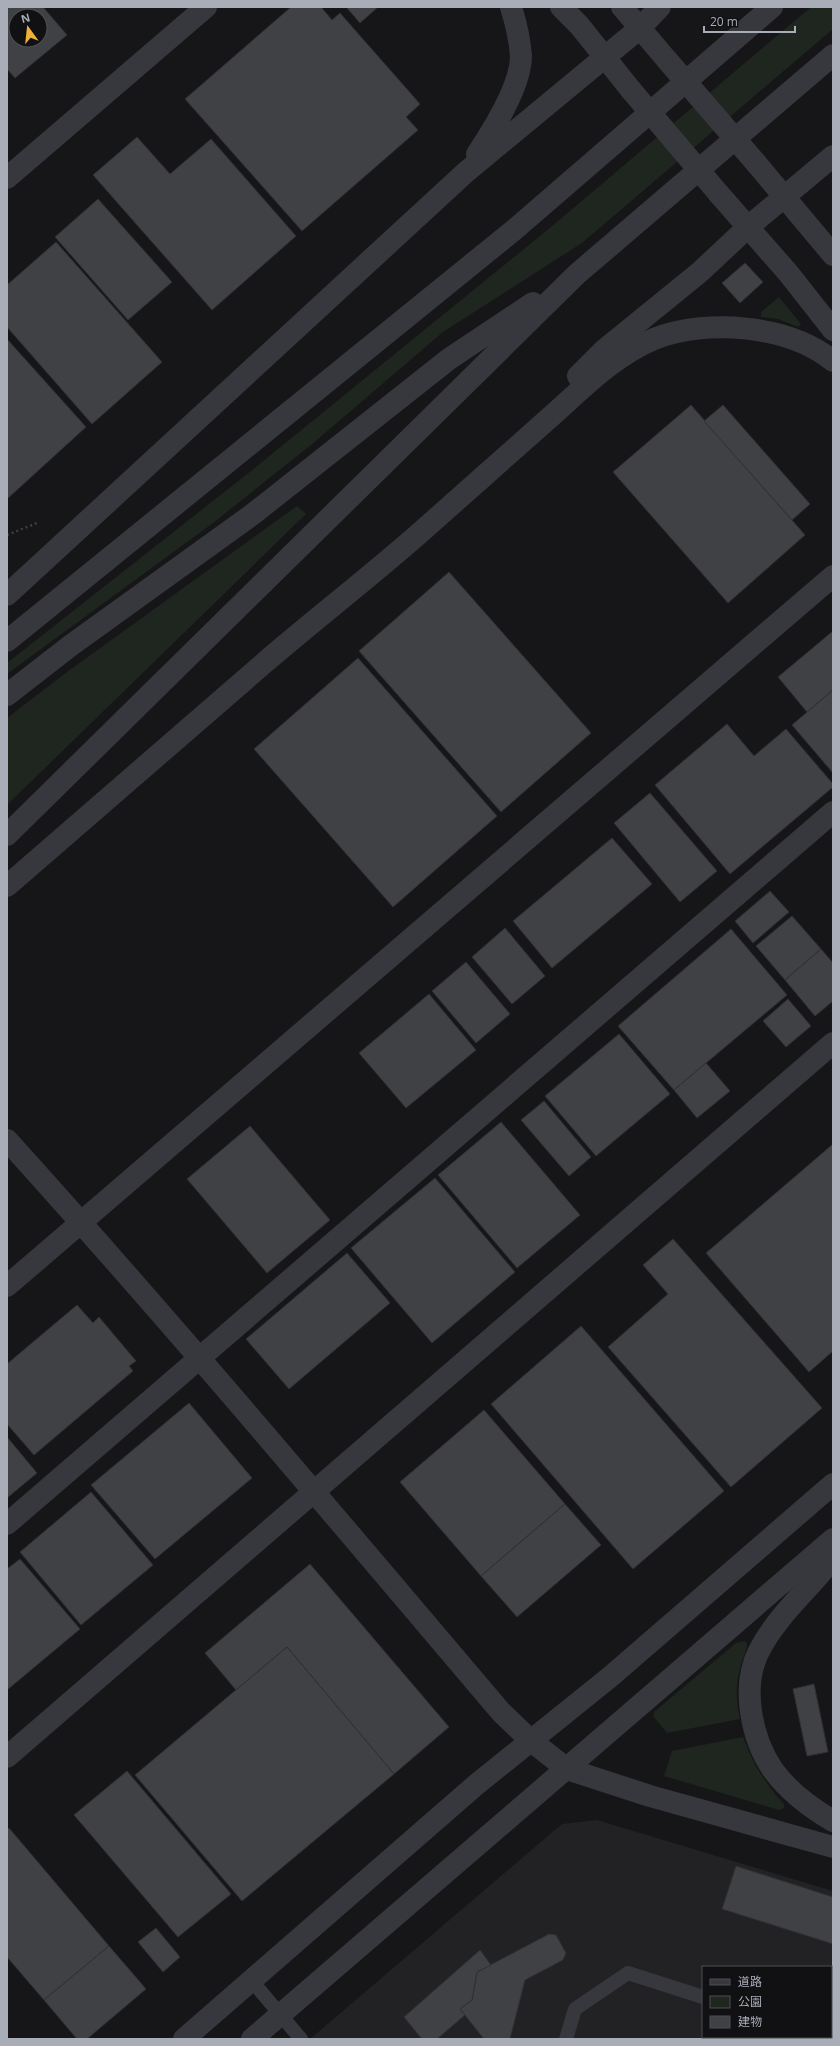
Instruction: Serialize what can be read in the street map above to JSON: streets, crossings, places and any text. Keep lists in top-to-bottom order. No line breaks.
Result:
{"legend":["道路","公園","建物"],"scale_bar":"20 m","north":"top"}
